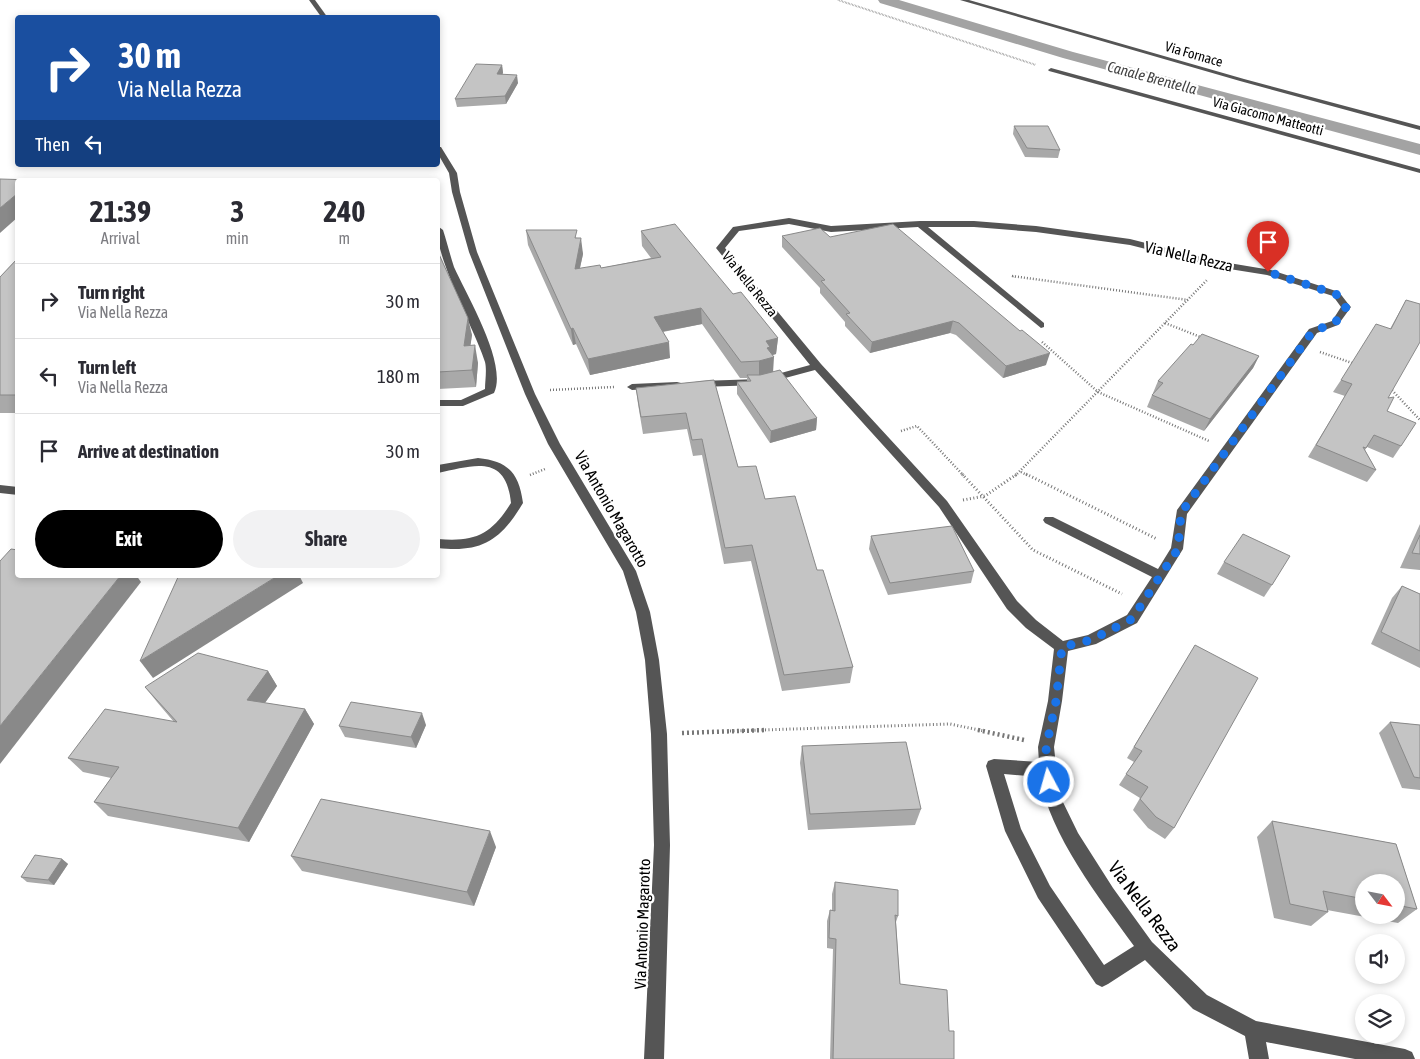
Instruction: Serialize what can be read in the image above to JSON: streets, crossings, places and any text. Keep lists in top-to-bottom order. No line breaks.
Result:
{"streets":{"street":["Via Fornace","Via Giacomo Matteotti","Via Nella Rezza","Via Antonio Magarotto"]},"water":["Canale Brentella"],"north":"bottom right","page":{"turn":["30 m","Via Nella Rezza"],"then":"Then","eta":["21:39","Arrival","3","min","240","m"],"list":[{"name":"Turn right","note":"Via Nella Rezza","value":"30 m"},{"name":"Turn left","note":"Via Nella Rezza","value":"180 m"},{"name":"Arrive at destination","value":"30 m"}],"buttons":["Exit","Share"]}}
